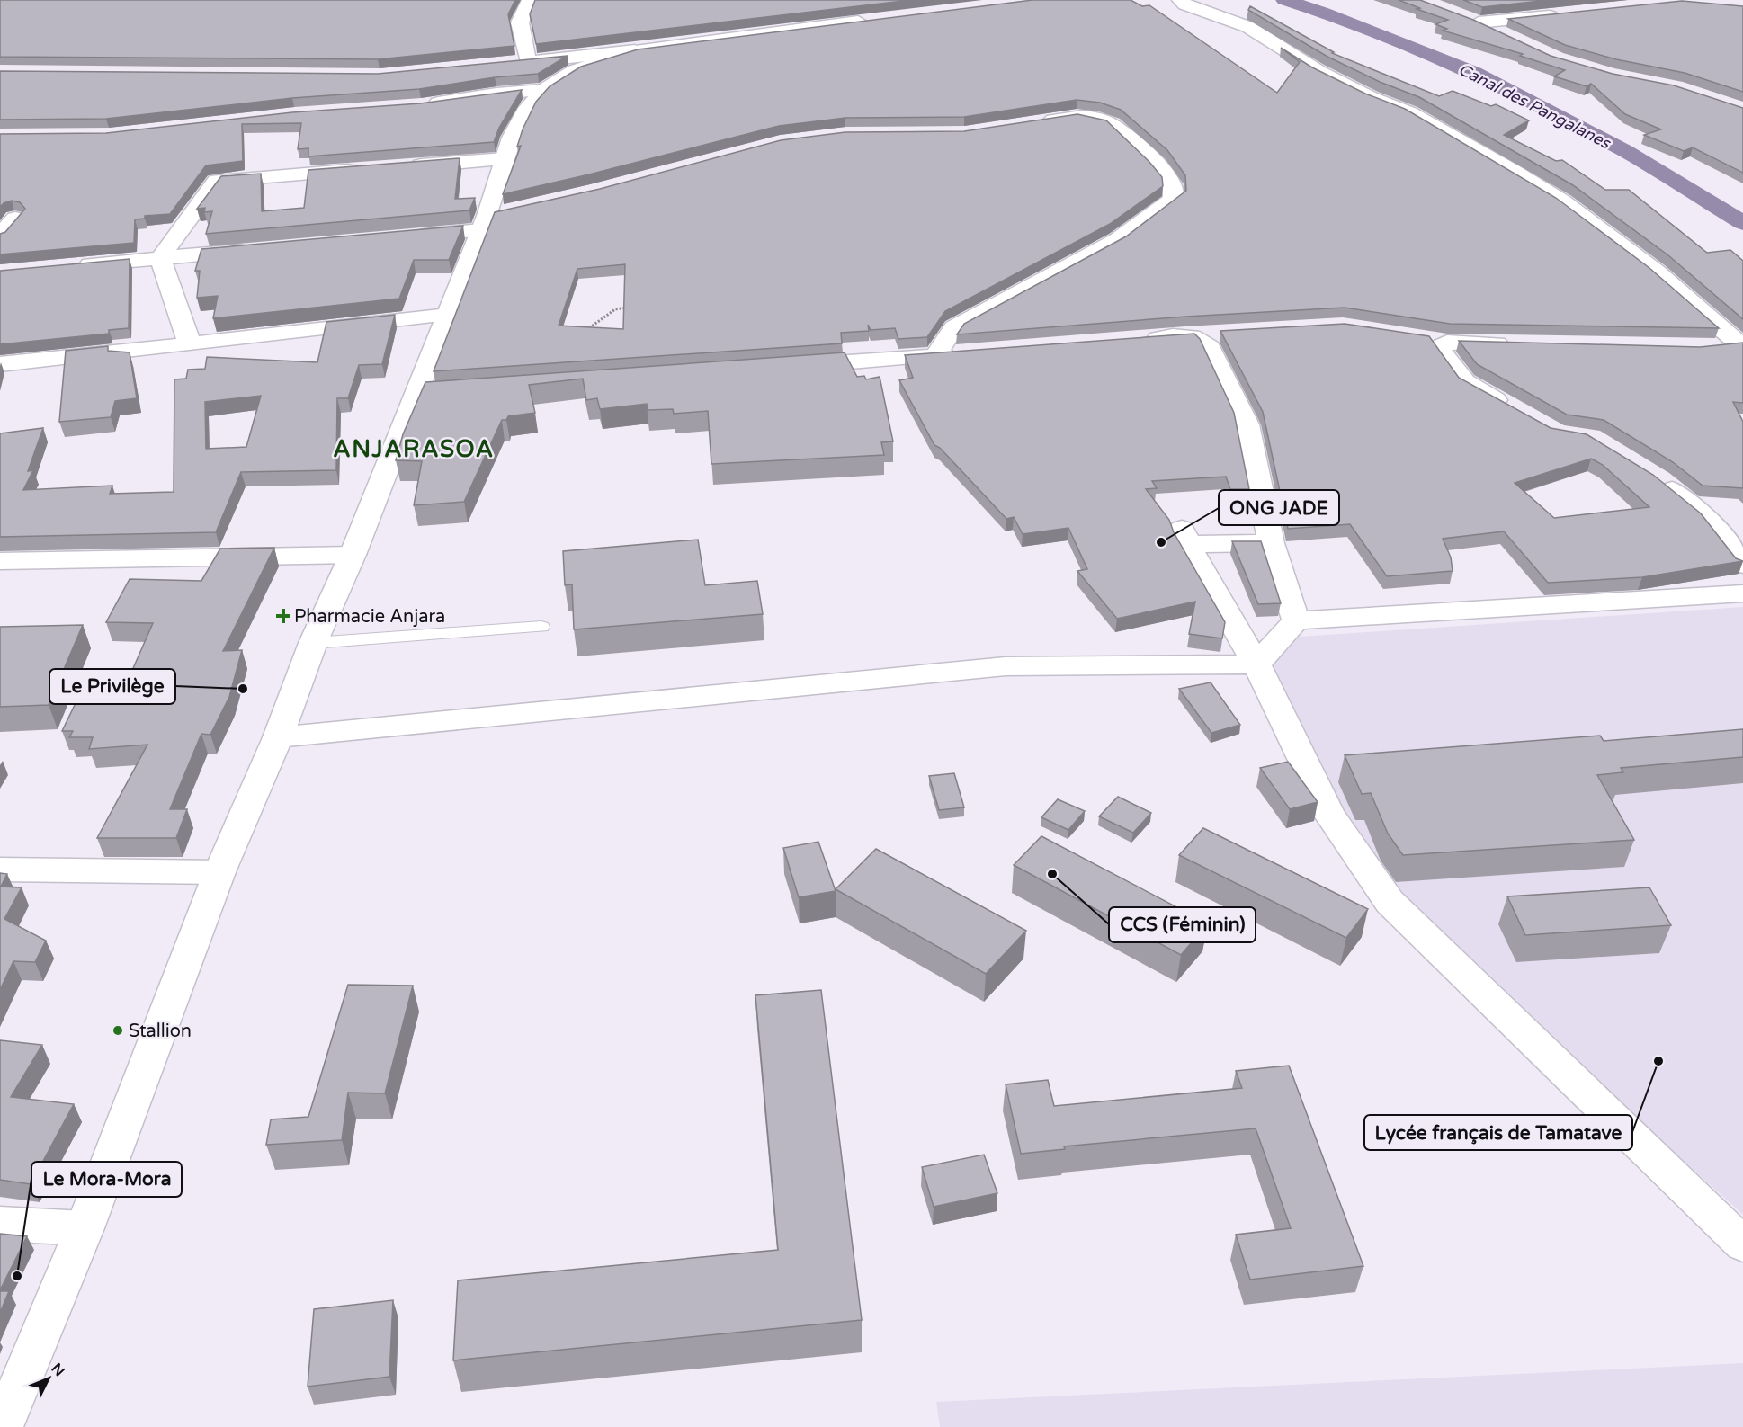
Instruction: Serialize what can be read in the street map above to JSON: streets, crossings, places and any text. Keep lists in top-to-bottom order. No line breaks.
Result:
{"districts":["ANJARASOA"],"water":["Canal des Pangalanes"],"places":{"other":["ONG JADE","Le Privilège","CCS (Féminin)","Stallion","Lycée français de Tamatave","Le Mora-Mora"],"health":["Pharmacie Anjara"]},"north":"top right"}
